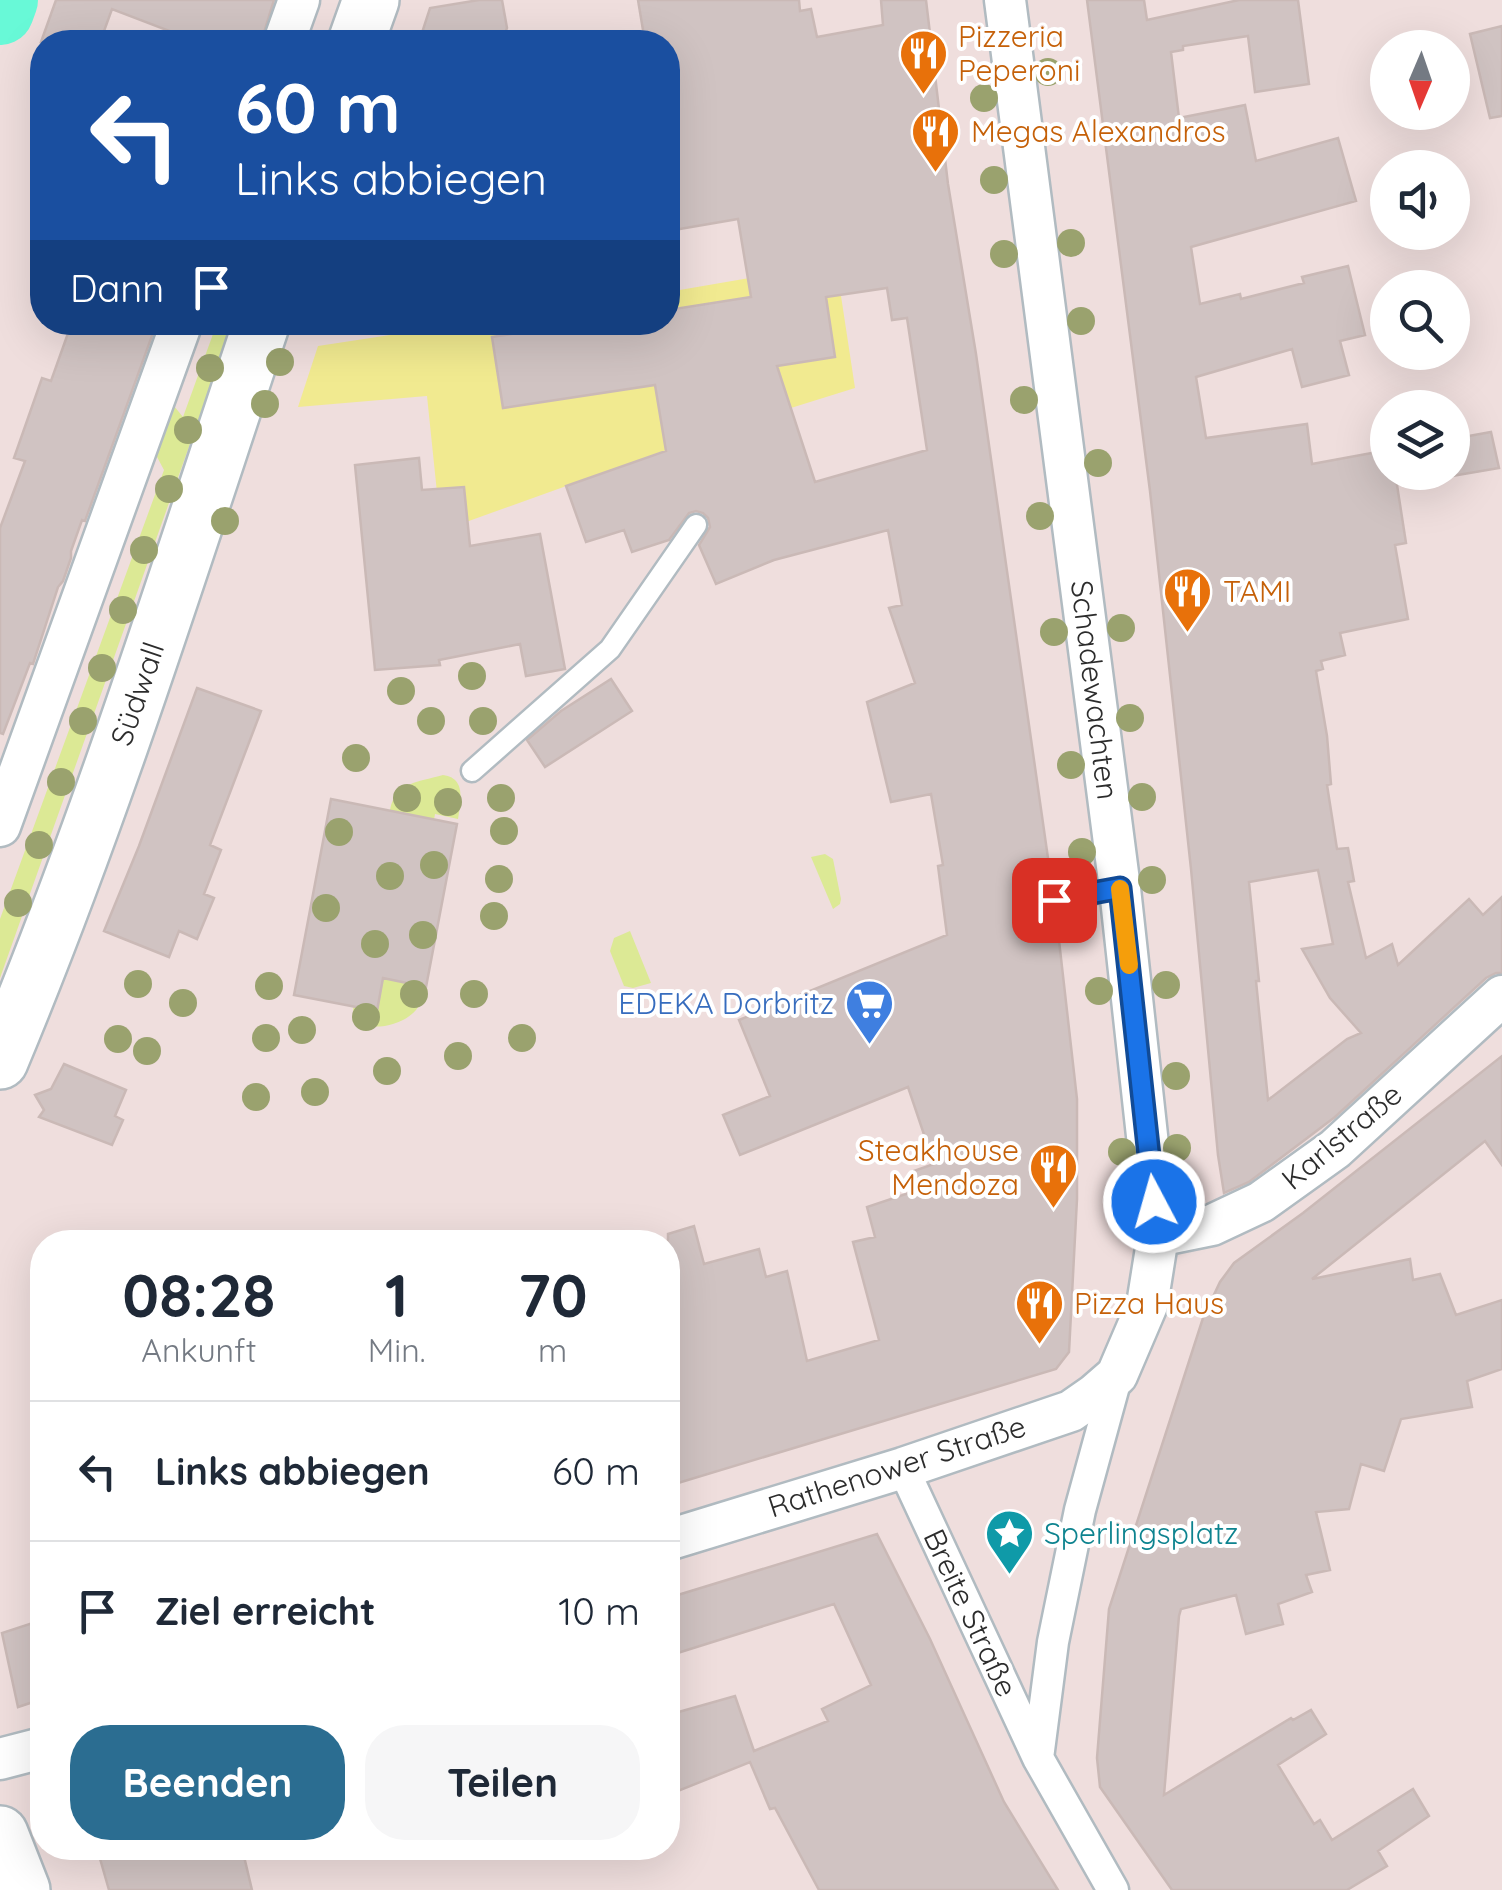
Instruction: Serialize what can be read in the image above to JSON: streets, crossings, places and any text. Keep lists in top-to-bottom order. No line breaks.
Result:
{"streets":{"main road":["Südwall"],"street":["Schadewachten","Karlstraße","Rathenower Straße","Breite Straße"]},"crossings":[["Schadewachten","Karlstraße"],["Schadewachten","Rathenower Straße"],["Schadewachten","Breite Straße"],["Rathenower Straße","Breite Straße"]],"places":{"restaurant":["Pizzeria Peperoni","Megas Alexandros","TAMI","Steakhouse Mendoza","Pizza Haus"],"supermarket":["EDEKA Dorbritz"],"place":["Sperlingsplatz"]},"north":"bottom","page":{"turn":["60 m","Links abbiegen"],"then":"Dann","eta":["08:28","Ankunft","1","Min.","70","m"],"list":[{"name":"Links abbiegen","value":"60 m"},{"name":"Ziel erreicht","value":"10 m"}],"buttons":["Beenden","Teilen"]}}
